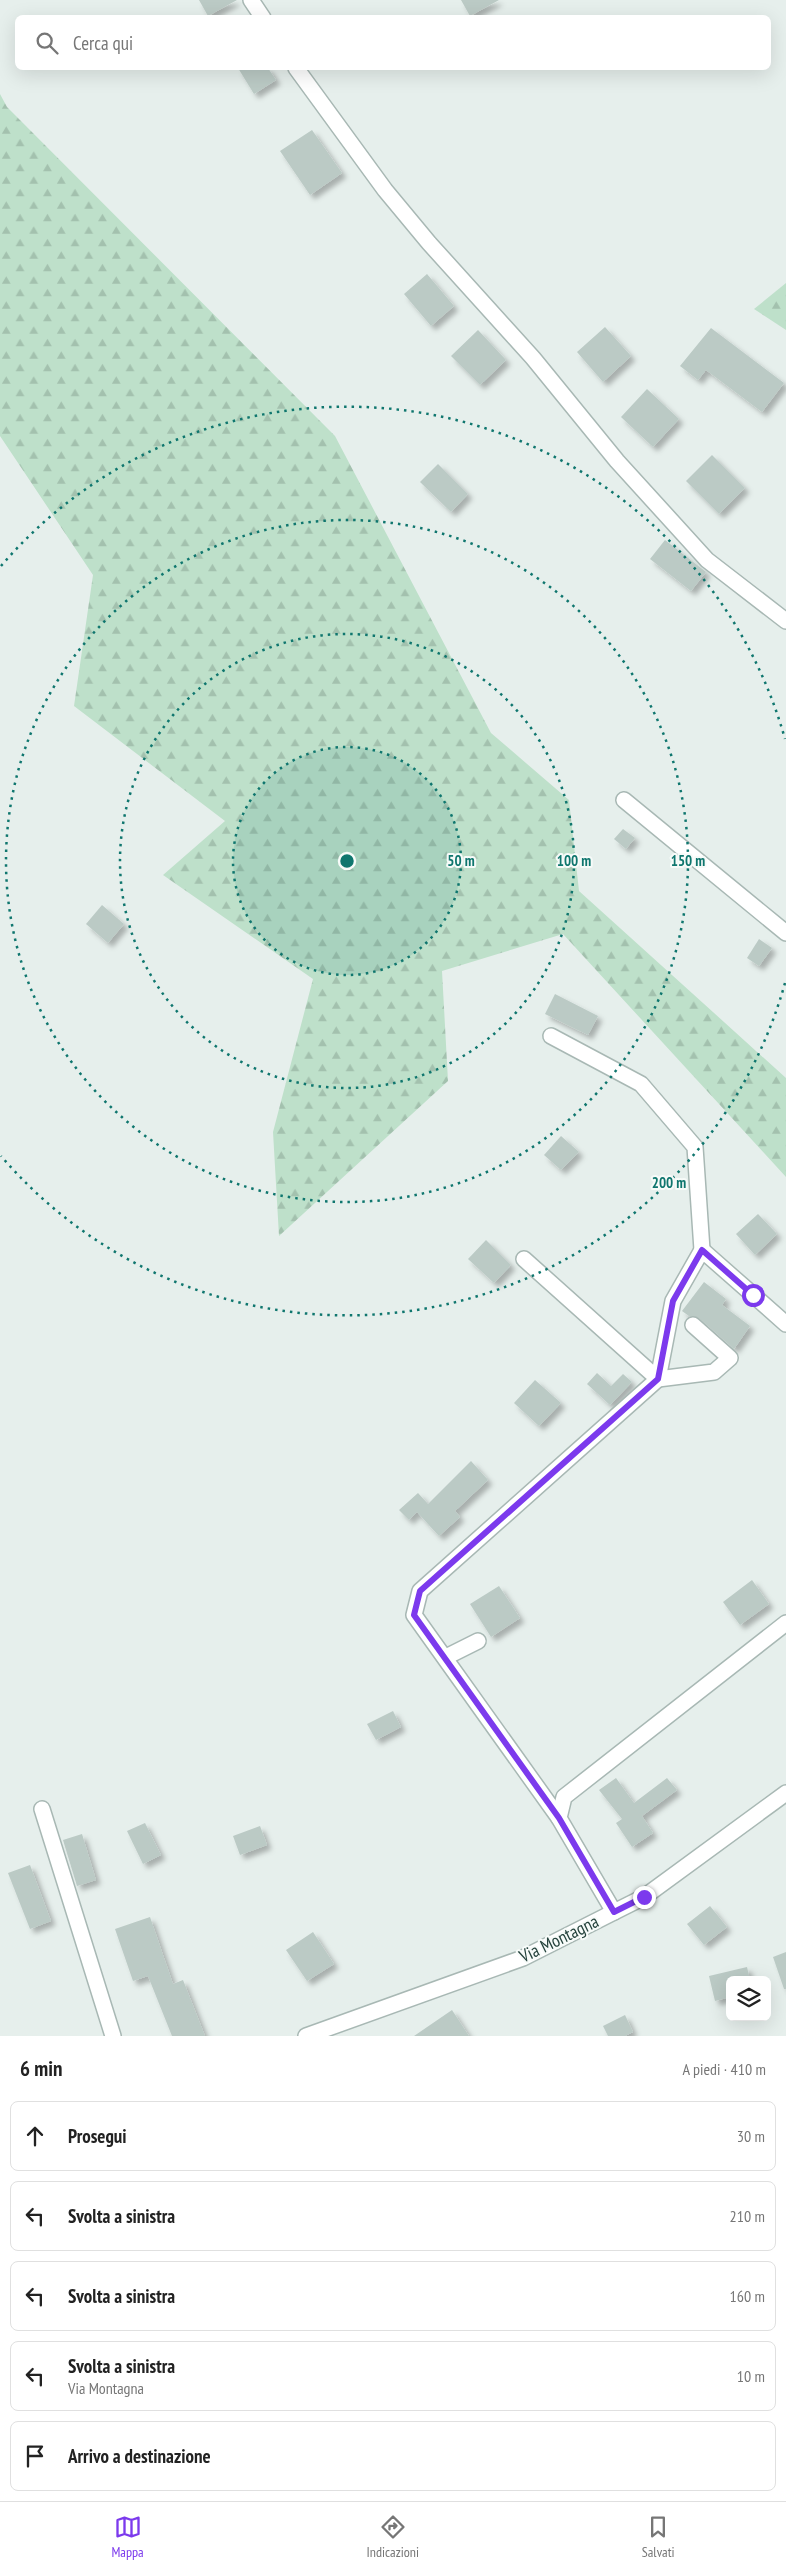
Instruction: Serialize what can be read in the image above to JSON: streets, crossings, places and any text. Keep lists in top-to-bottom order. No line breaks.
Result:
{"streets":{"street":["Via Montagna"]},"page":{"search":"Cerca qui","heading":["6 min","A piedi · 410 m"],"list":[["Prosegui","30 m"],["Svolta a sinistra","210 m"],["Svolta a sinistra","160 m"],["Svolta a sinistra","Via Montagna","10 m"],"Arrivo a destinazione"],"nav":["Mappa","Indicazioni","Salvati"]},"rings":["50 m","100 m","150 m","200 m"]}
